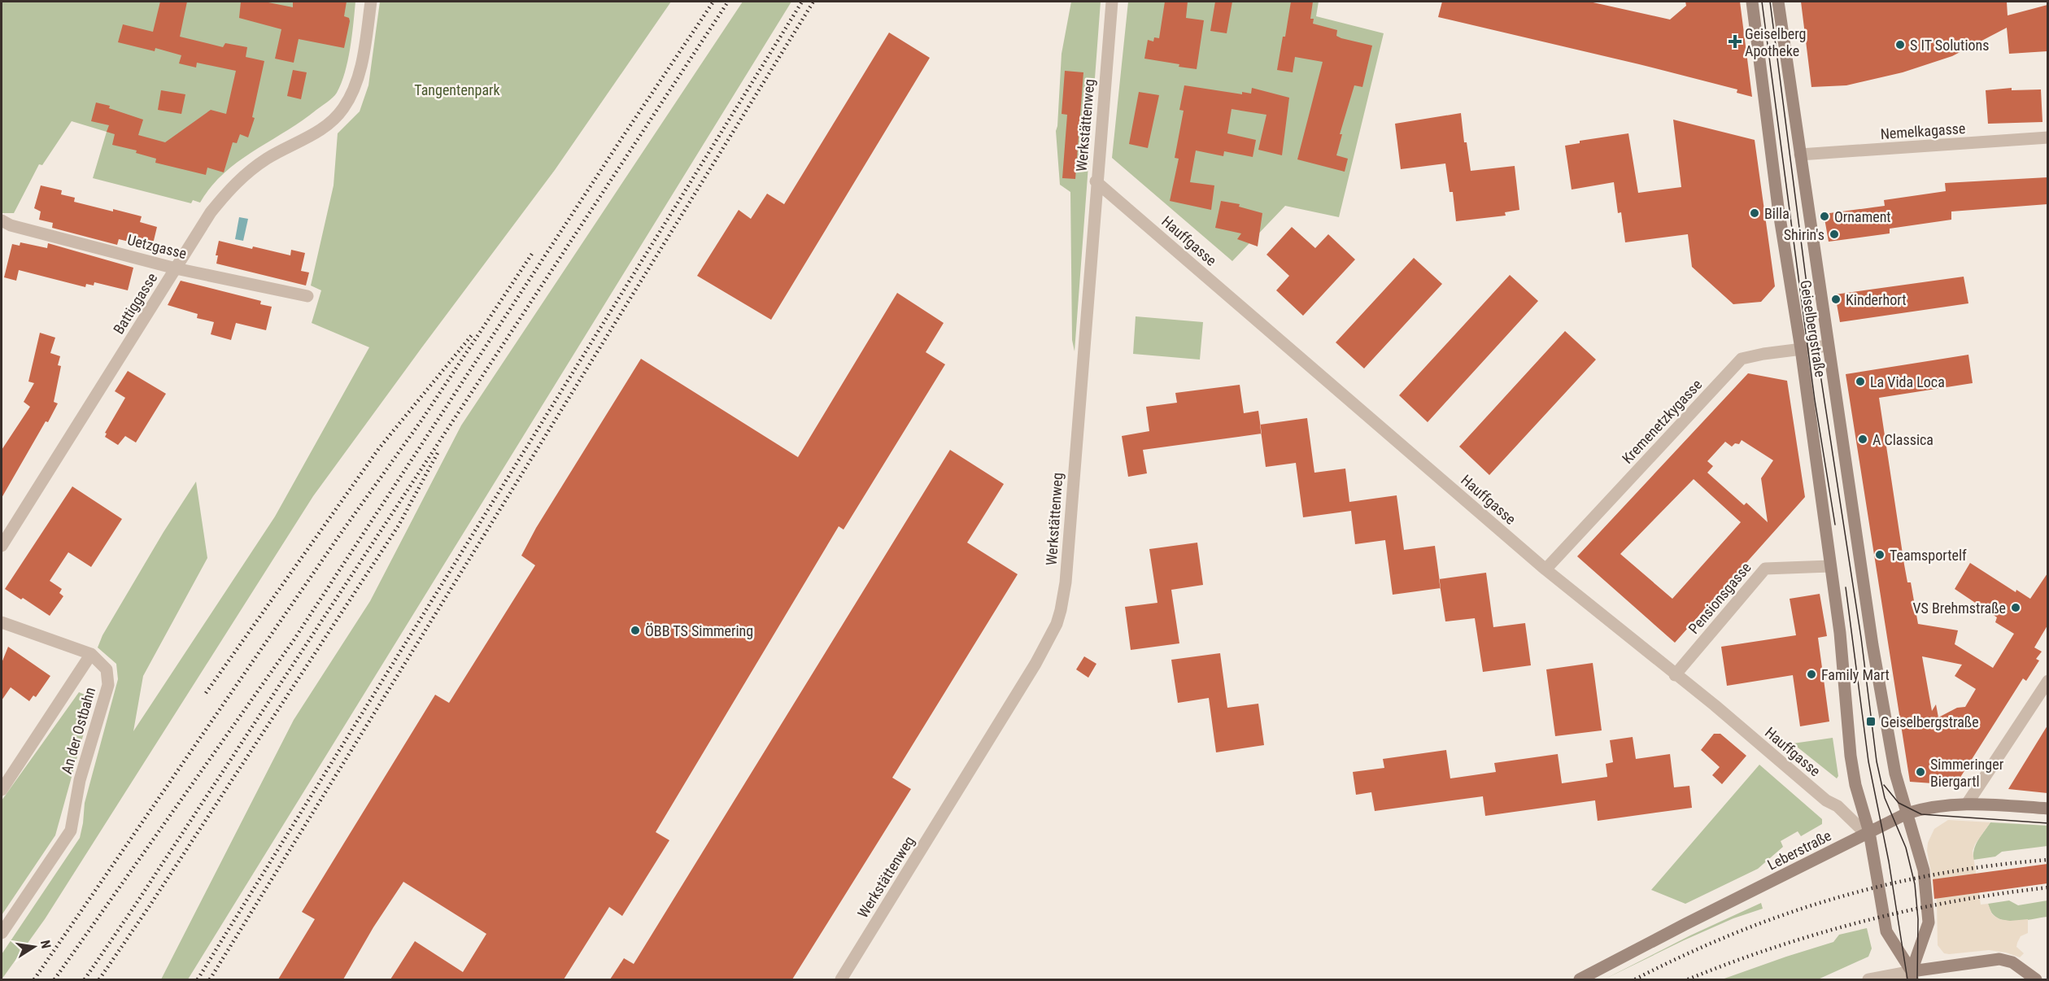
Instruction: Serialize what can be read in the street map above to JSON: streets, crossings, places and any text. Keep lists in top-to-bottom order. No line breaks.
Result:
{"streets":{"main road":["Geiselbergstraße","Leberstraße"],"street":["Werkstättenweg","Nemelkagasse","Hauffgasse","Uetzgasse","Battiggasse","Kremenetzkygasse","Pensionsgasse","An der Ostbahn"]},"crossings":[["Werkstättenweg","Hauffgasse"],["Nemelkagasse","Geiselbergstraße"],["Hauffgasse","Geiselbergstraße"],["Hauffgasse","Kremenetzkygasse"],["Hauffgasse","Pensionsgasse"],["Hauffgasse","Leberstraße"],["Uetzgasse","Battiggasse"],["Geiselbergstraße","Kremenetzkygasse"],["Geiselbergstraße","Pensionsgasse"],["Geiselbergstraße","Leberstraße"]],"parks":["Tangentenpark"],"places":{"health":["Geiselberg Apotheke"],"other":["S IT Solutions","Billa","Ornament","Shirin's","Kinderhort","La Vida Loca","A Classica","Teamsportelf","VS Brehmstraße","ÖBB TS Simmering","Family Mart","Simmeringer Biergartl"],"transit":["Geiselbergstraße"]},"north":"right"}
